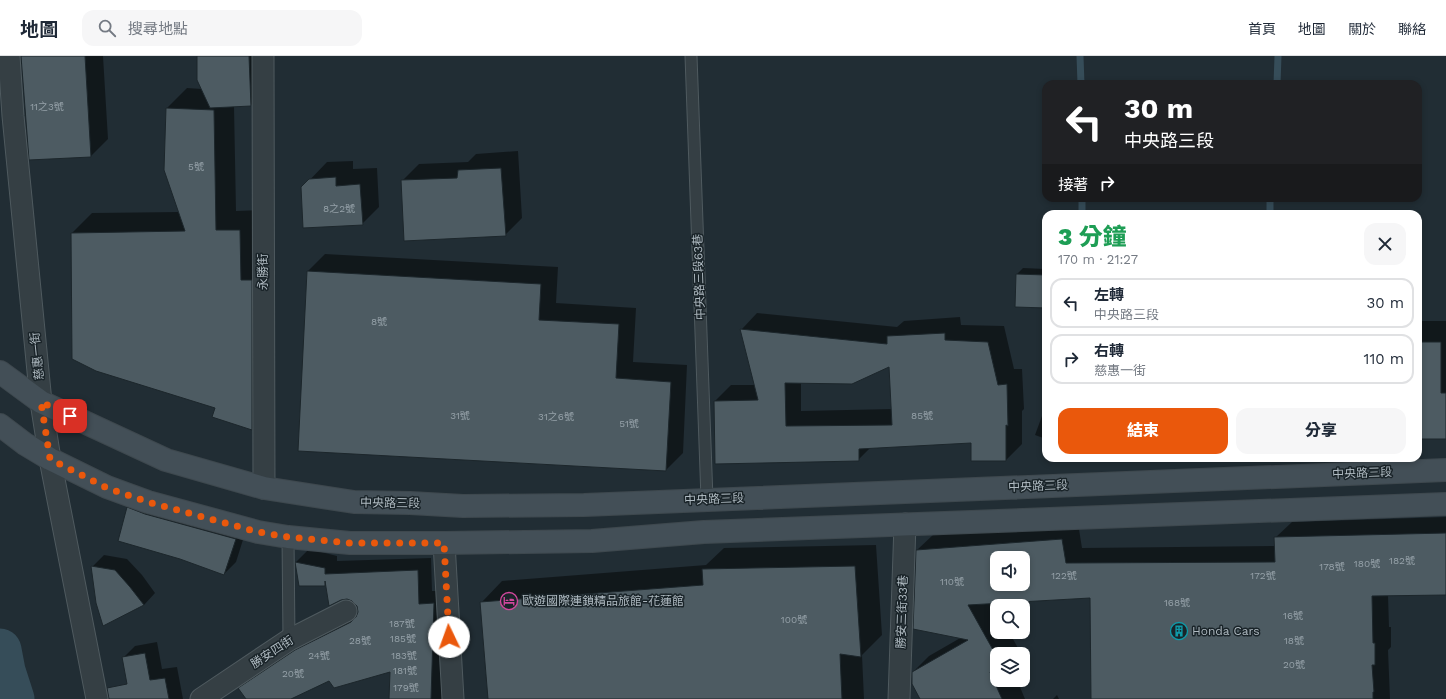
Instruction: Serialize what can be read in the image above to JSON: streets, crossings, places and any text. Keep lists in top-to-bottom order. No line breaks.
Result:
{"streets":{"street":["永勝街","慈惠一街","中央路三段","勝安三街33巷","勝安四街"],"lane":["中央路三段63巷"]},"crossings":[["永勝街","中央路三段"],["中央路三段63巷","中央路三段"],["慈惠一街","中央路三段"]],"places":{"hotel":["歐遊國際連鎖精品旅館-花蓮館"],"building":["Honda Cars"]},"house_numbers":["11之3號","5號","8之2號","8號","31號","85號","31之6號","51號","182號","180號","178號","122號","172號","110號","168號","16號","100號","187號","185號","28號","18號","24號","183號","20號","181號","20號","179號"],"page":{"header":"地圖","search":"搜尋地點","nav":["首頁","地圖","關於","聯絡"],"turn":["30 m","中央路三段"],"then":"接著","heading":["3 分鐘","170 m · 21:27"],"list":[{"name":"左轉","note":"中央路三段","value":"30 m"},{"name":"右轉","note":"慈惠一街","value":"110 m"}],"buttons":["結束","分享"]}}
